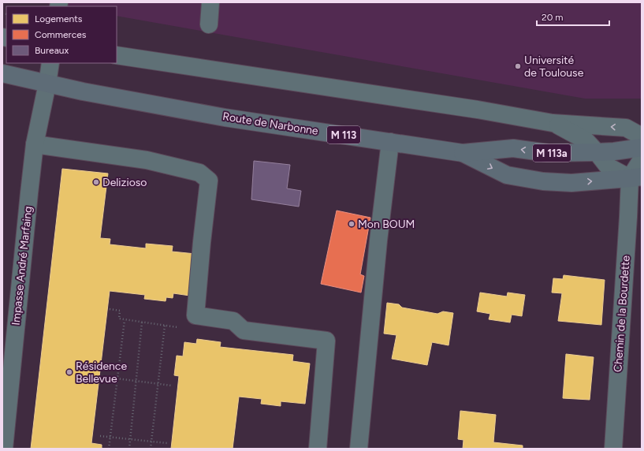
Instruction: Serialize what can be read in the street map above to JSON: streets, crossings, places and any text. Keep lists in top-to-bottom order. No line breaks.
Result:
{"streets":{"main road":["Route de Narbonne","M 113","M 113a"],"street":["Impasse André Marfaing","Chemin de la Bourdette"]},"crossings":[["Route de Narbonne","M 113a"],["Route de Narbonne","Impasse André Marfaing"],["Route de Narbonne","Chemin de la Bourdette"]],"places":["Université de Toulouse","Delizioso","Mon BOUM","Résidence Bellevue"],"legend":["Logements","Commerces","Bureaux"],"scale_bar":"20 m"}
